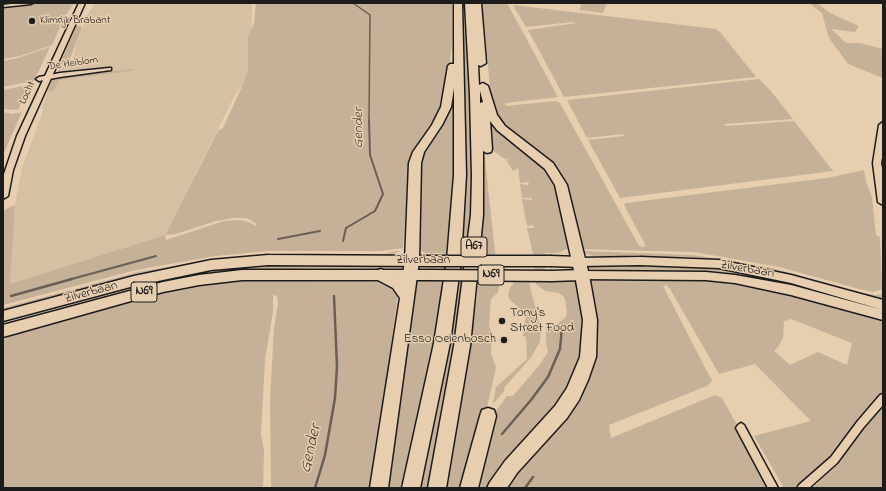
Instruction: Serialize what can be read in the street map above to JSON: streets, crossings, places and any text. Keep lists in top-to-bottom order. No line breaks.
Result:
{"streets":{"highway":["A67"],"main road":["Zilverbaan","N69"],"street":["De Heiblom","Locht"]},"crossings":[["De Heiblom","Locht"],["A67","Zilverbaan"]],"water":["Gender"],"places":["Klimrijk Brabant","Tony's Street Food","Esso Oeienbosch"]}
